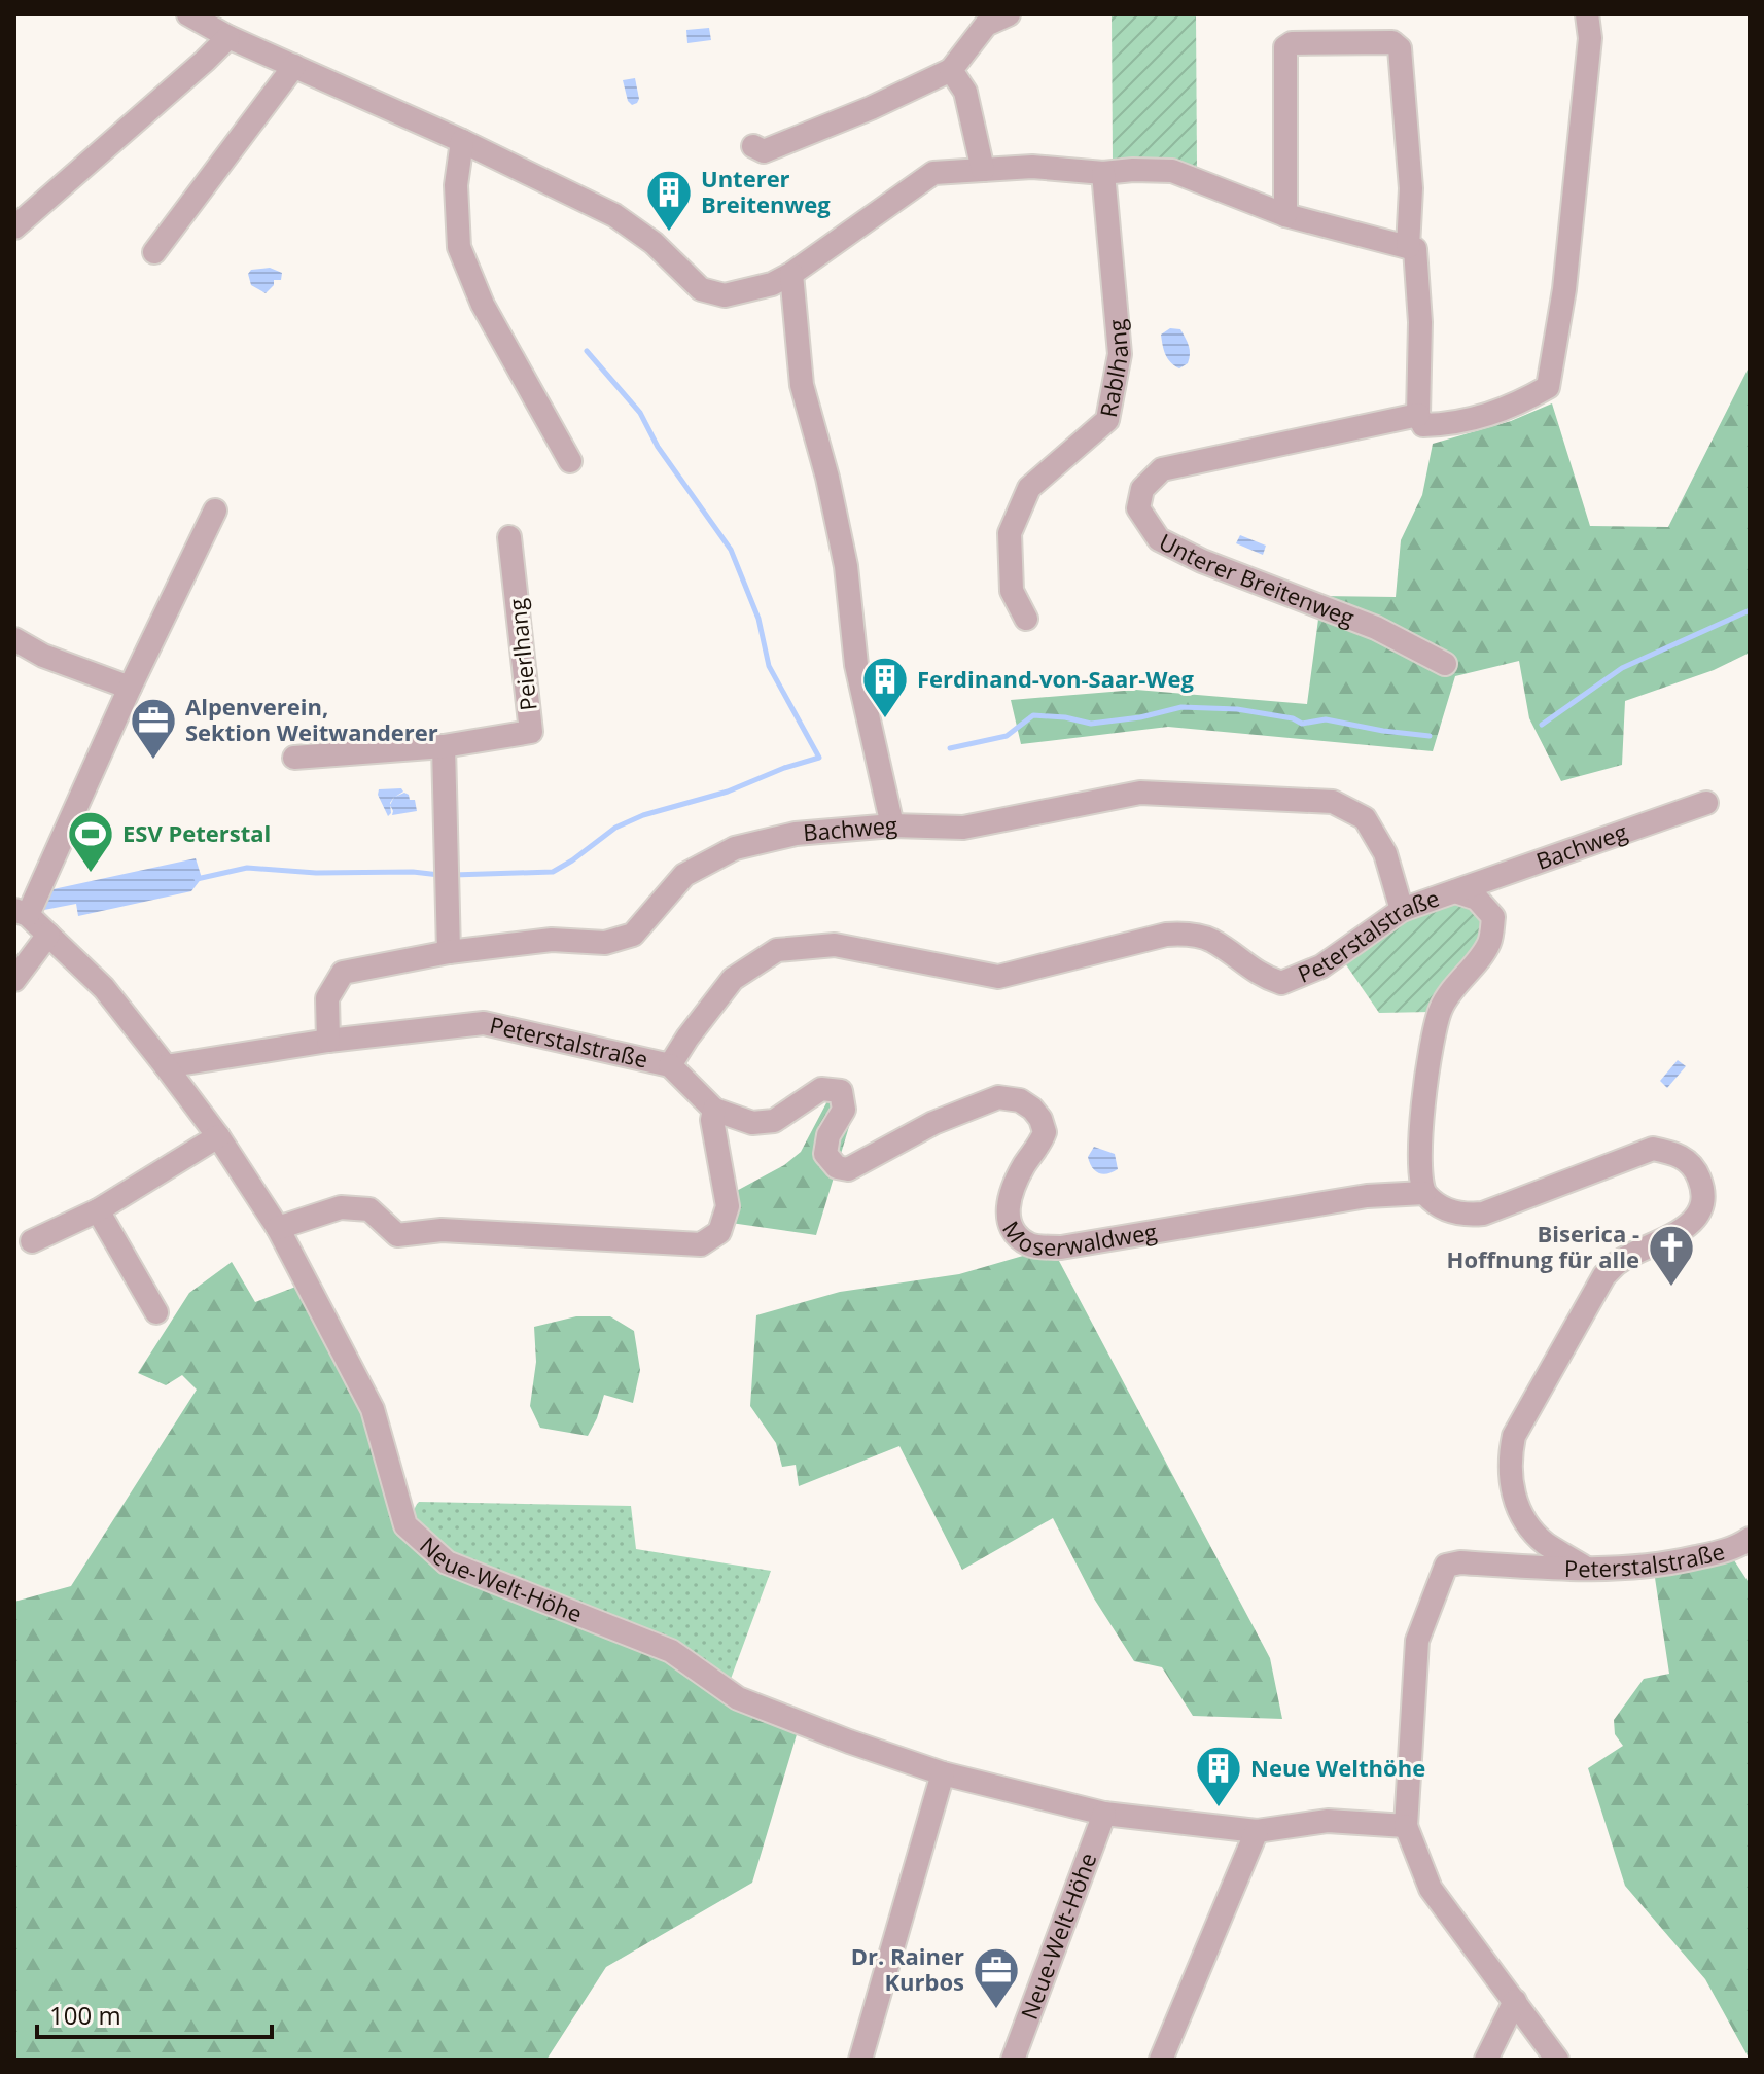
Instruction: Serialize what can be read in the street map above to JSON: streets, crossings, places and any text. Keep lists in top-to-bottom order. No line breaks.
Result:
{"streets":{"street":["Rablhang","Unterer Breitenweg","Peierlhang","Bachweg","Peterstalstraße","Moserwaldweg","Neue-Welt-Höhe"]},"crossings":[["Bachweg","Peterstalstraße"],["Peterstalstraße","Moserwaldweg"],["Peterstalstraße","Neue-Welt-Höhe"]],"places":{"building":["Unterer Breitenweg","Ferdinand-von-Saar-Weg","Neue Welthöhe"],"office":["Alpenverein, Sektion Weitwanderer","Dr. Rainer Kurbos"],"sports":["ESV Peterstal"],"church":["Biserica - Hoffnung für alle"]},"scale_bar":"100 m"}
